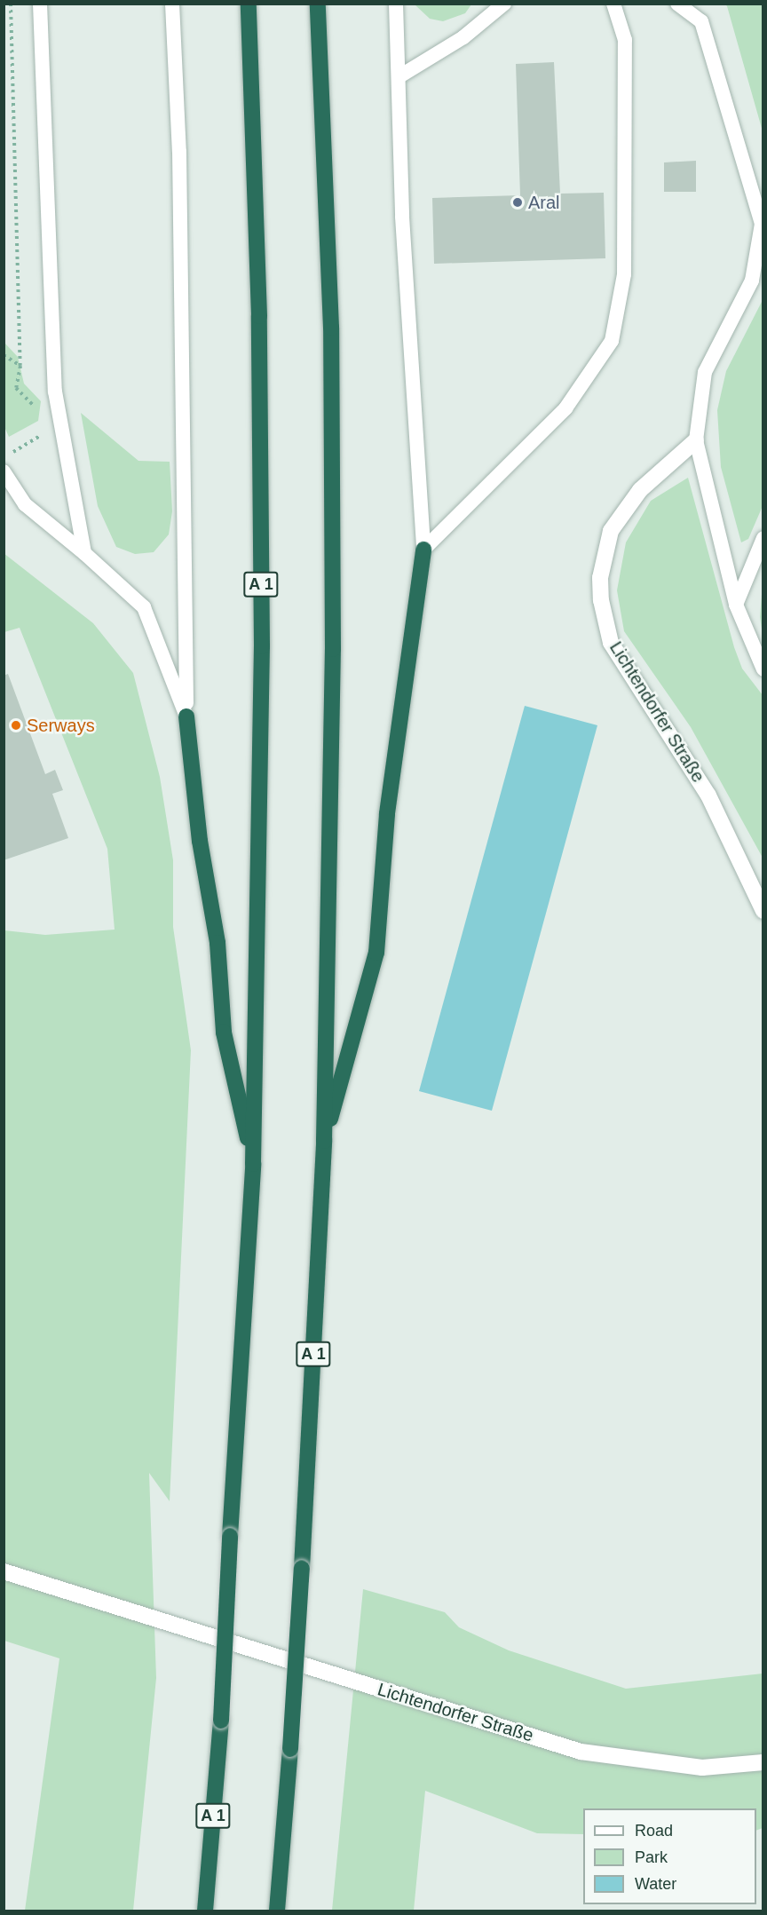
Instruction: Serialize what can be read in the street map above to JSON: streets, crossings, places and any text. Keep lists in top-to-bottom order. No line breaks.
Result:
{"streets":{"highway":["A 1"],"street":["Lichtendorfer Straße"]},"places":["Aral","Serways"],"legend":["Road","Park","Water"]}
